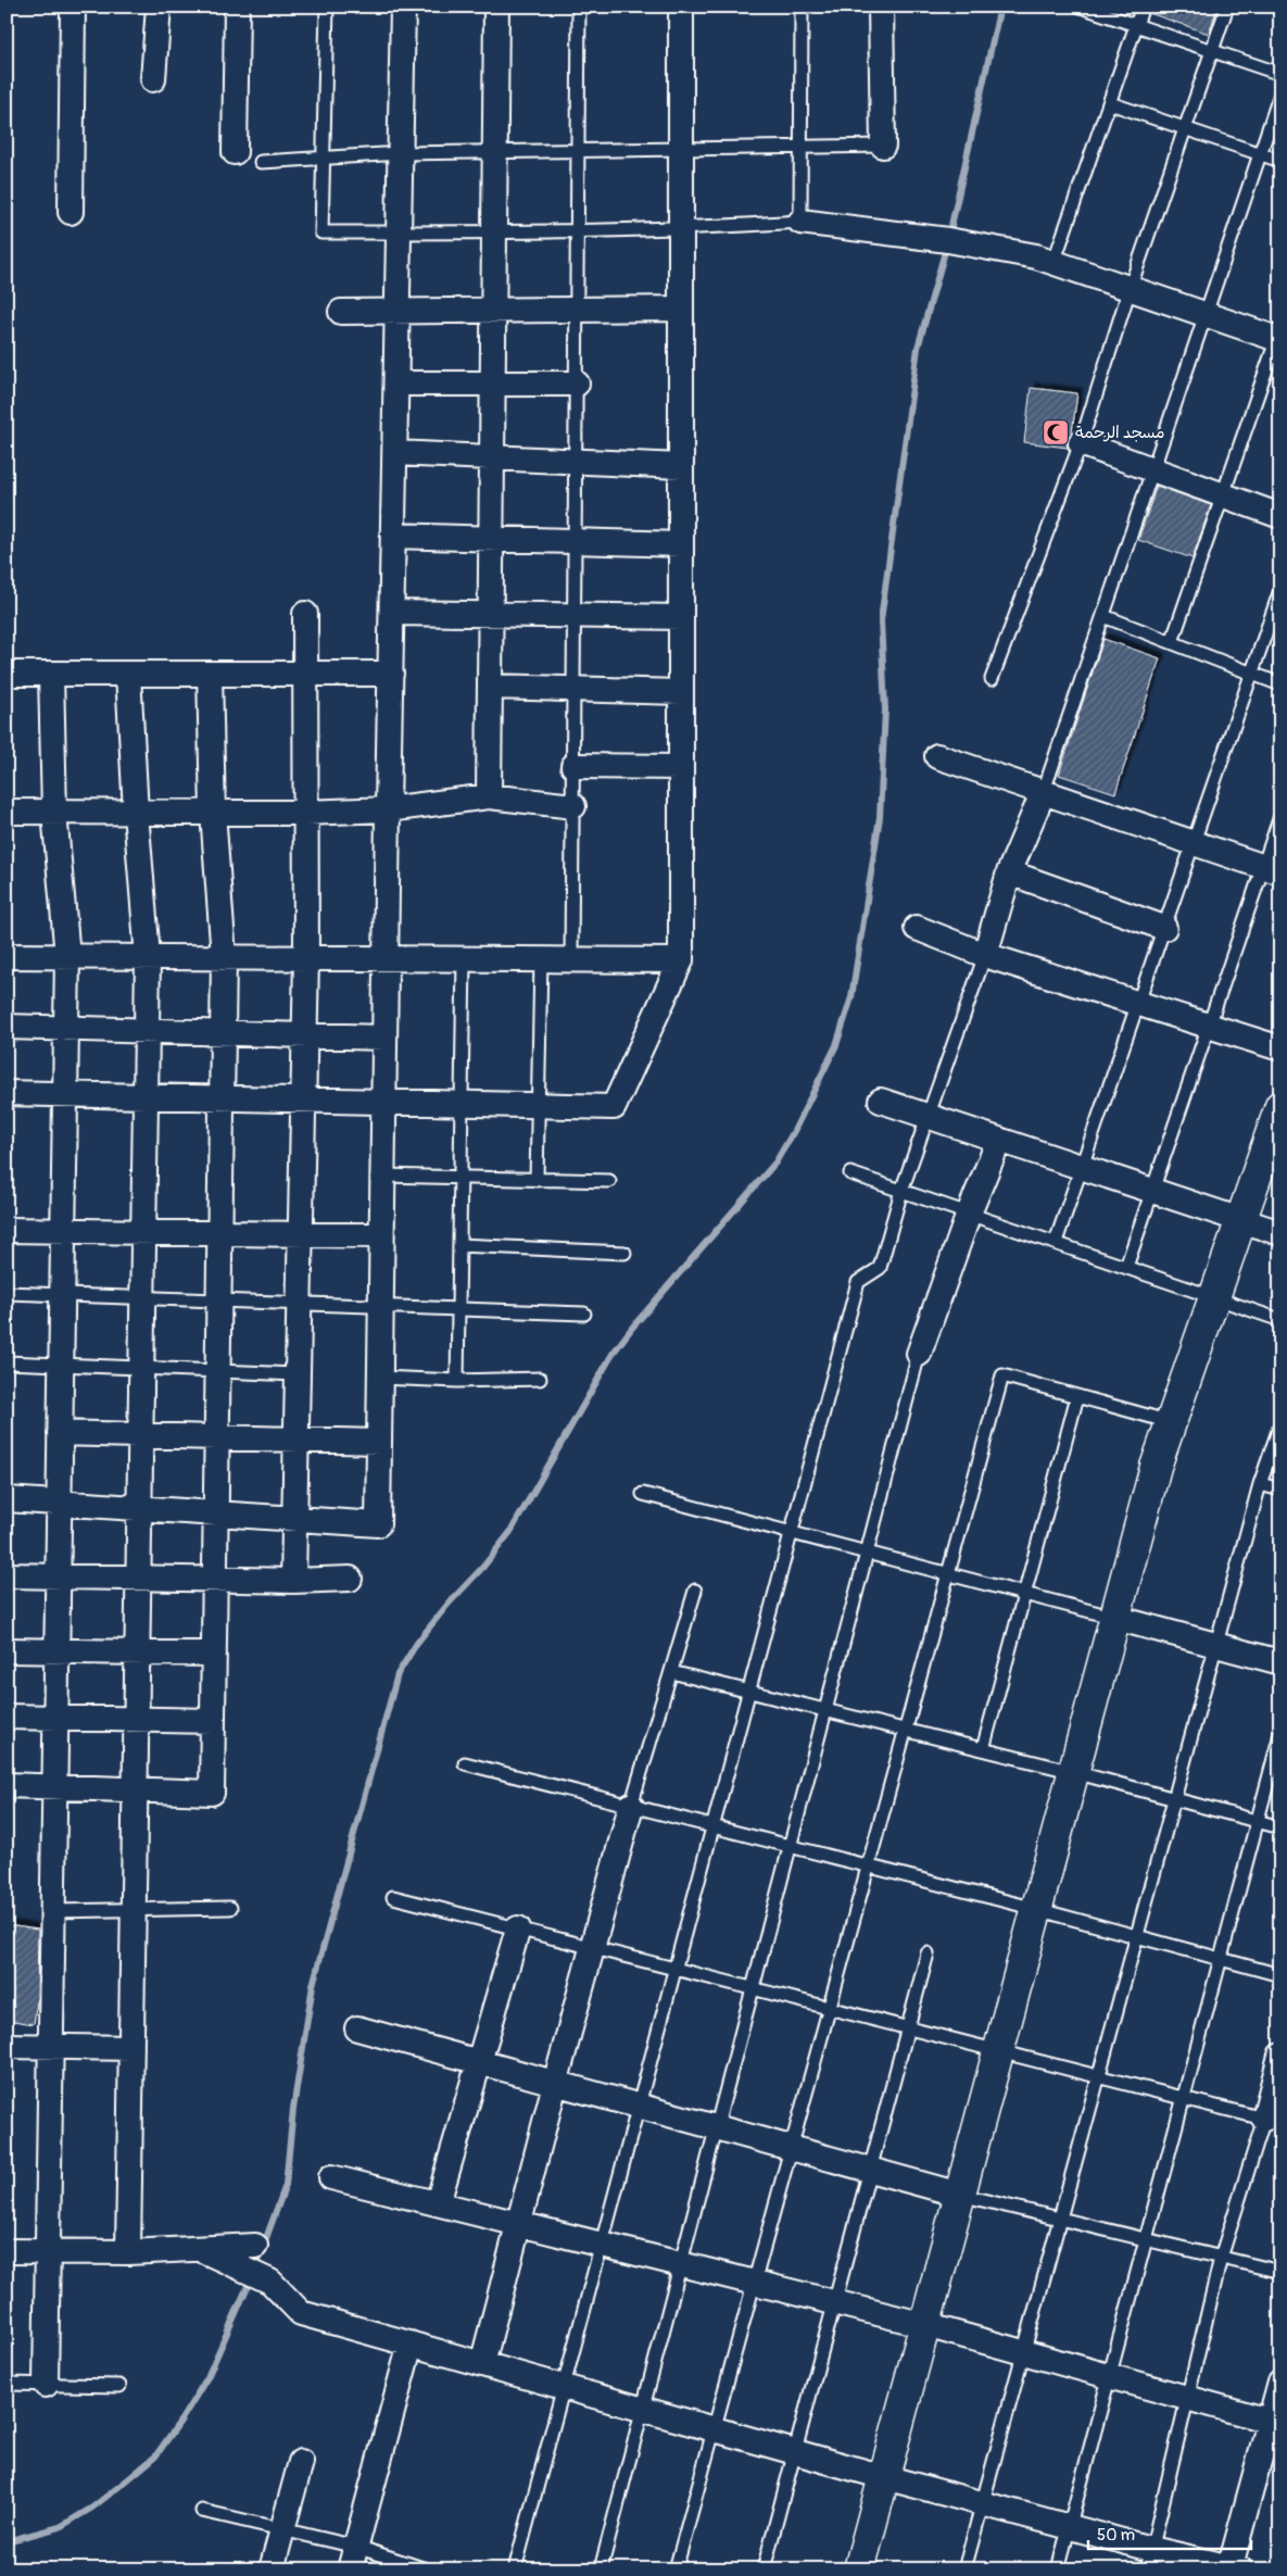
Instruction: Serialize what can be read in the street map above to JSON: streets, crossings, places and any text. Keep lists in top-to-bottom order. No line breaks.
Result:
{"places":{"mosque":["مسجد الرحمة"]},"scale_bar":"50 m"}
